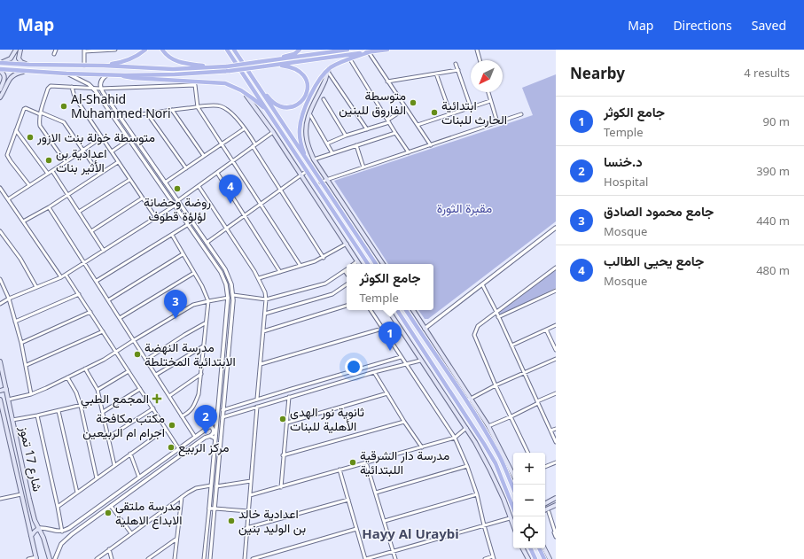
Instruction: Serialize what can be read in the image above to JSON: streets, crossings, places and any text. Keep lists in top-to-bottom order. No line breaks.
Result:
{"streets":{"main road":["شارع 17 تموز"]},"districts":["Hayy Al Uraybi"],"parks":["مقبرة الثورة"],"places":{"other":["متوسطة الفاروق للبنين","Al-Shahid Muhammed Nori","ابتدائية الحارث للبنات","متوسطة خولة بنت الازور","اعدادية بن الأثير بنات","روضة وحضانة لؤلؤة قطوف","مدرسة النهضة الابتدائية المختلطة","ثانوية نور الهدى الأهلية للبنات","مكتب مكافحة اجرام ام الربيعين","مركز الربيع","مدرسة دار الشرقية اللبتدائية","مدرسة ملتقى الابداع الاهلية","اعدادية خالد بن الوليد بنين"],"health":["المجمع الطبي"]},"north":"bottom left","page":{"header":"Map","nav":["Map","Directions","Saved"],"heading":["Nearby","4 results"],"list":[{"mark":"1","name":"جامع الكوثر","note":"Temple","value":"90 m"},{"mark":"2","name":"د.خنسا","note":"Hospital","value":"390 m"},{"mark":"3","name":"جامع محمود الصادق","note":"Mosque","value":"440 m"},{"mark":"4","name":"جامع يحيى الطالب","note":"Mosque","value":"480 m"}],"pins":["4","3","1","2"],"popup":["جامع الكوثر","Temple"],"map_buttons":["+","−"]}}
